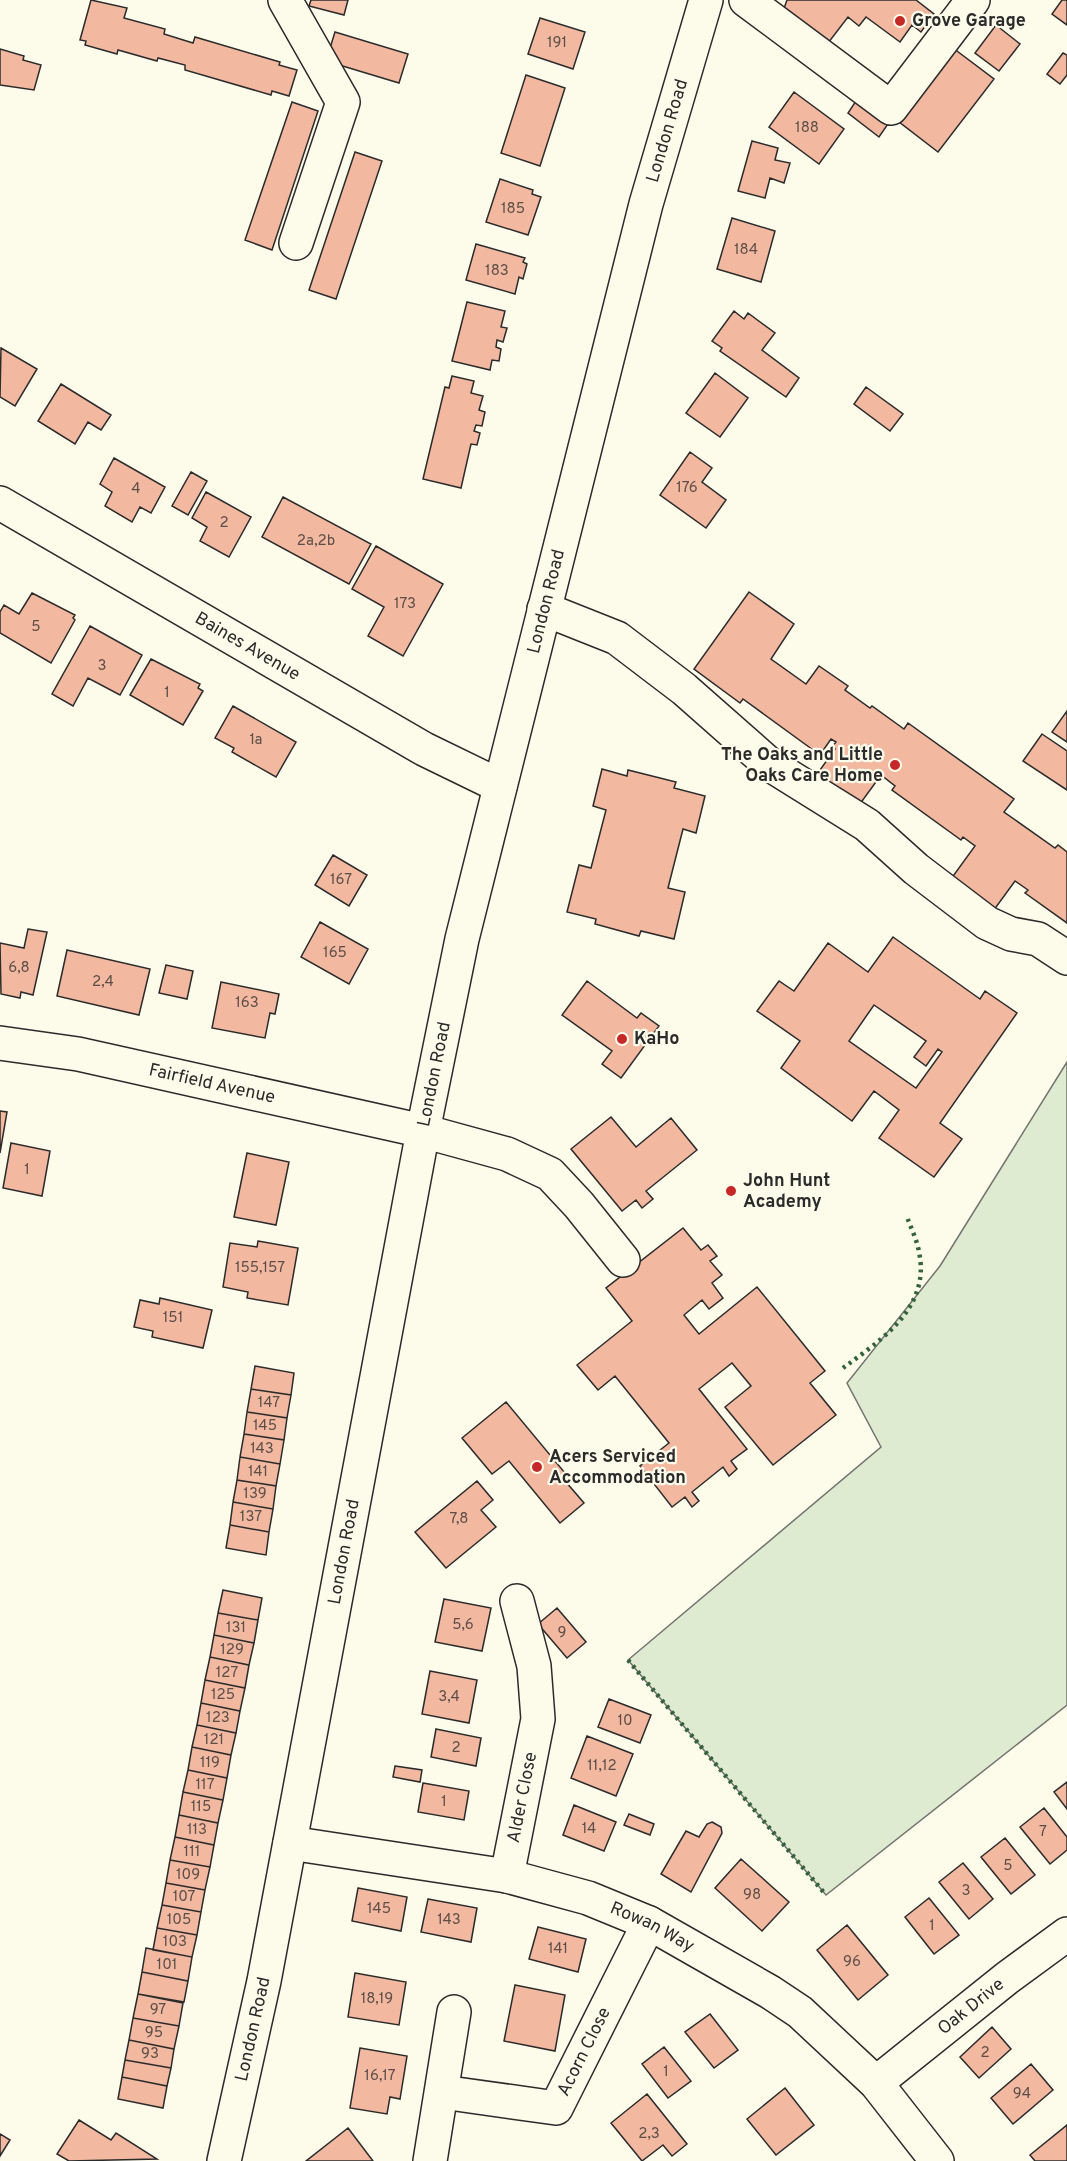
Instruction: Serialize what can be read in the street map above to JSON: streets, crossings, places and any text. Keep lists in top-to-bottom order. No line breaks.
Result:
{"streets":{"street":["London Road","Baines Avenue","Fairfield Avenue","Alder Close","Rowan Way","Oak Drive","Acorn Close"]},"crossings":[["London Road","Baines Avenue"],["London Road","Fairfield Avenue"],["London Road","Rowan Way"],["Alder Close","Rowan Way"],["Rowan Way","Oak Drive"],["Rowan Way","Acorn Close"]],"places":["Grove Garage","The Oaks and Little Oaks Care Home","KaHo","John Hunt Academy","Acers Serviced Accommodation"],"house_numbers":["191","188","185","184","183","176","4","2","2a,2b","173","5","3","1","1a","167","165","6,8","2,4","163","1","155,157","151","147","145","143","141","139","137","7,8","5,6","131","9","129","127","125","3,4","123","10","121","2","119","11,12","117","1","115","14","113","7","111","5","109","3","98","107","145","105","143","1","103","141","96","101","18,19","97","95","2","93","1","16,17","94","2,3"]}
